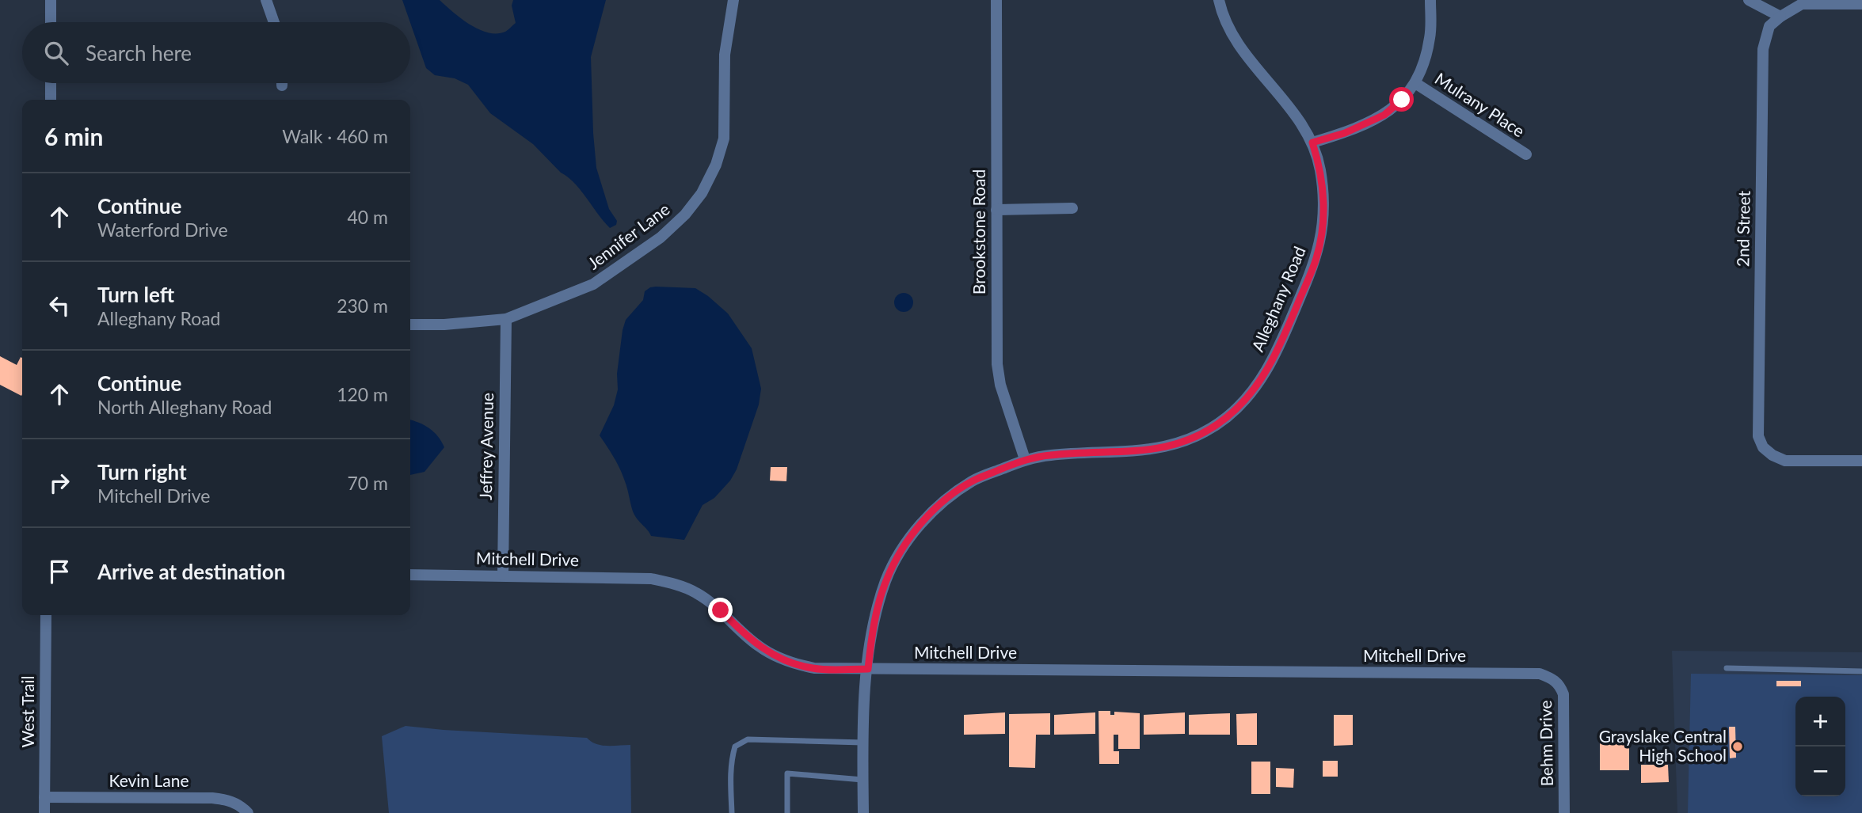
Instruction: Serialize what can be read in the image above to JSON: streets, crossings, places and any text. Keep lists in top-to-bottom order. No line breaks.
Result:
{"streets":{"street":["Mulrany Place","2nd Street","Brookstone Road","Jennifer Lane","Alleghany Road","Jeffrey Avenue","Mitchell Drive","West Trail","Behm Drive","Kevin Lane"]},"crossings":[["Brookstone Road","Alleghany Road"],["Jennifer Lane","Jeffrey Avenue"],["Alleghany Road","Mitchell Drive"],["Jeffrey Avenue","Mitchell Drive"],["Mitchell Drive","Behm Drive"],["West Trail","Kevin Lane"]],"places":["Grayslake Central High School"],"page":{"search":"Search here","heading":["6 min","Walk · 460 m"],"list":[["Continue","Waterford Drive","40 m"],["Turn left","Alleghany Road","230 m"],["Continue","North Alleghany Road","120 m"],["Turn right","Mitchell Drive","70 m"],"Arrive at destination"],"map_buttons":["+","−"]}}
